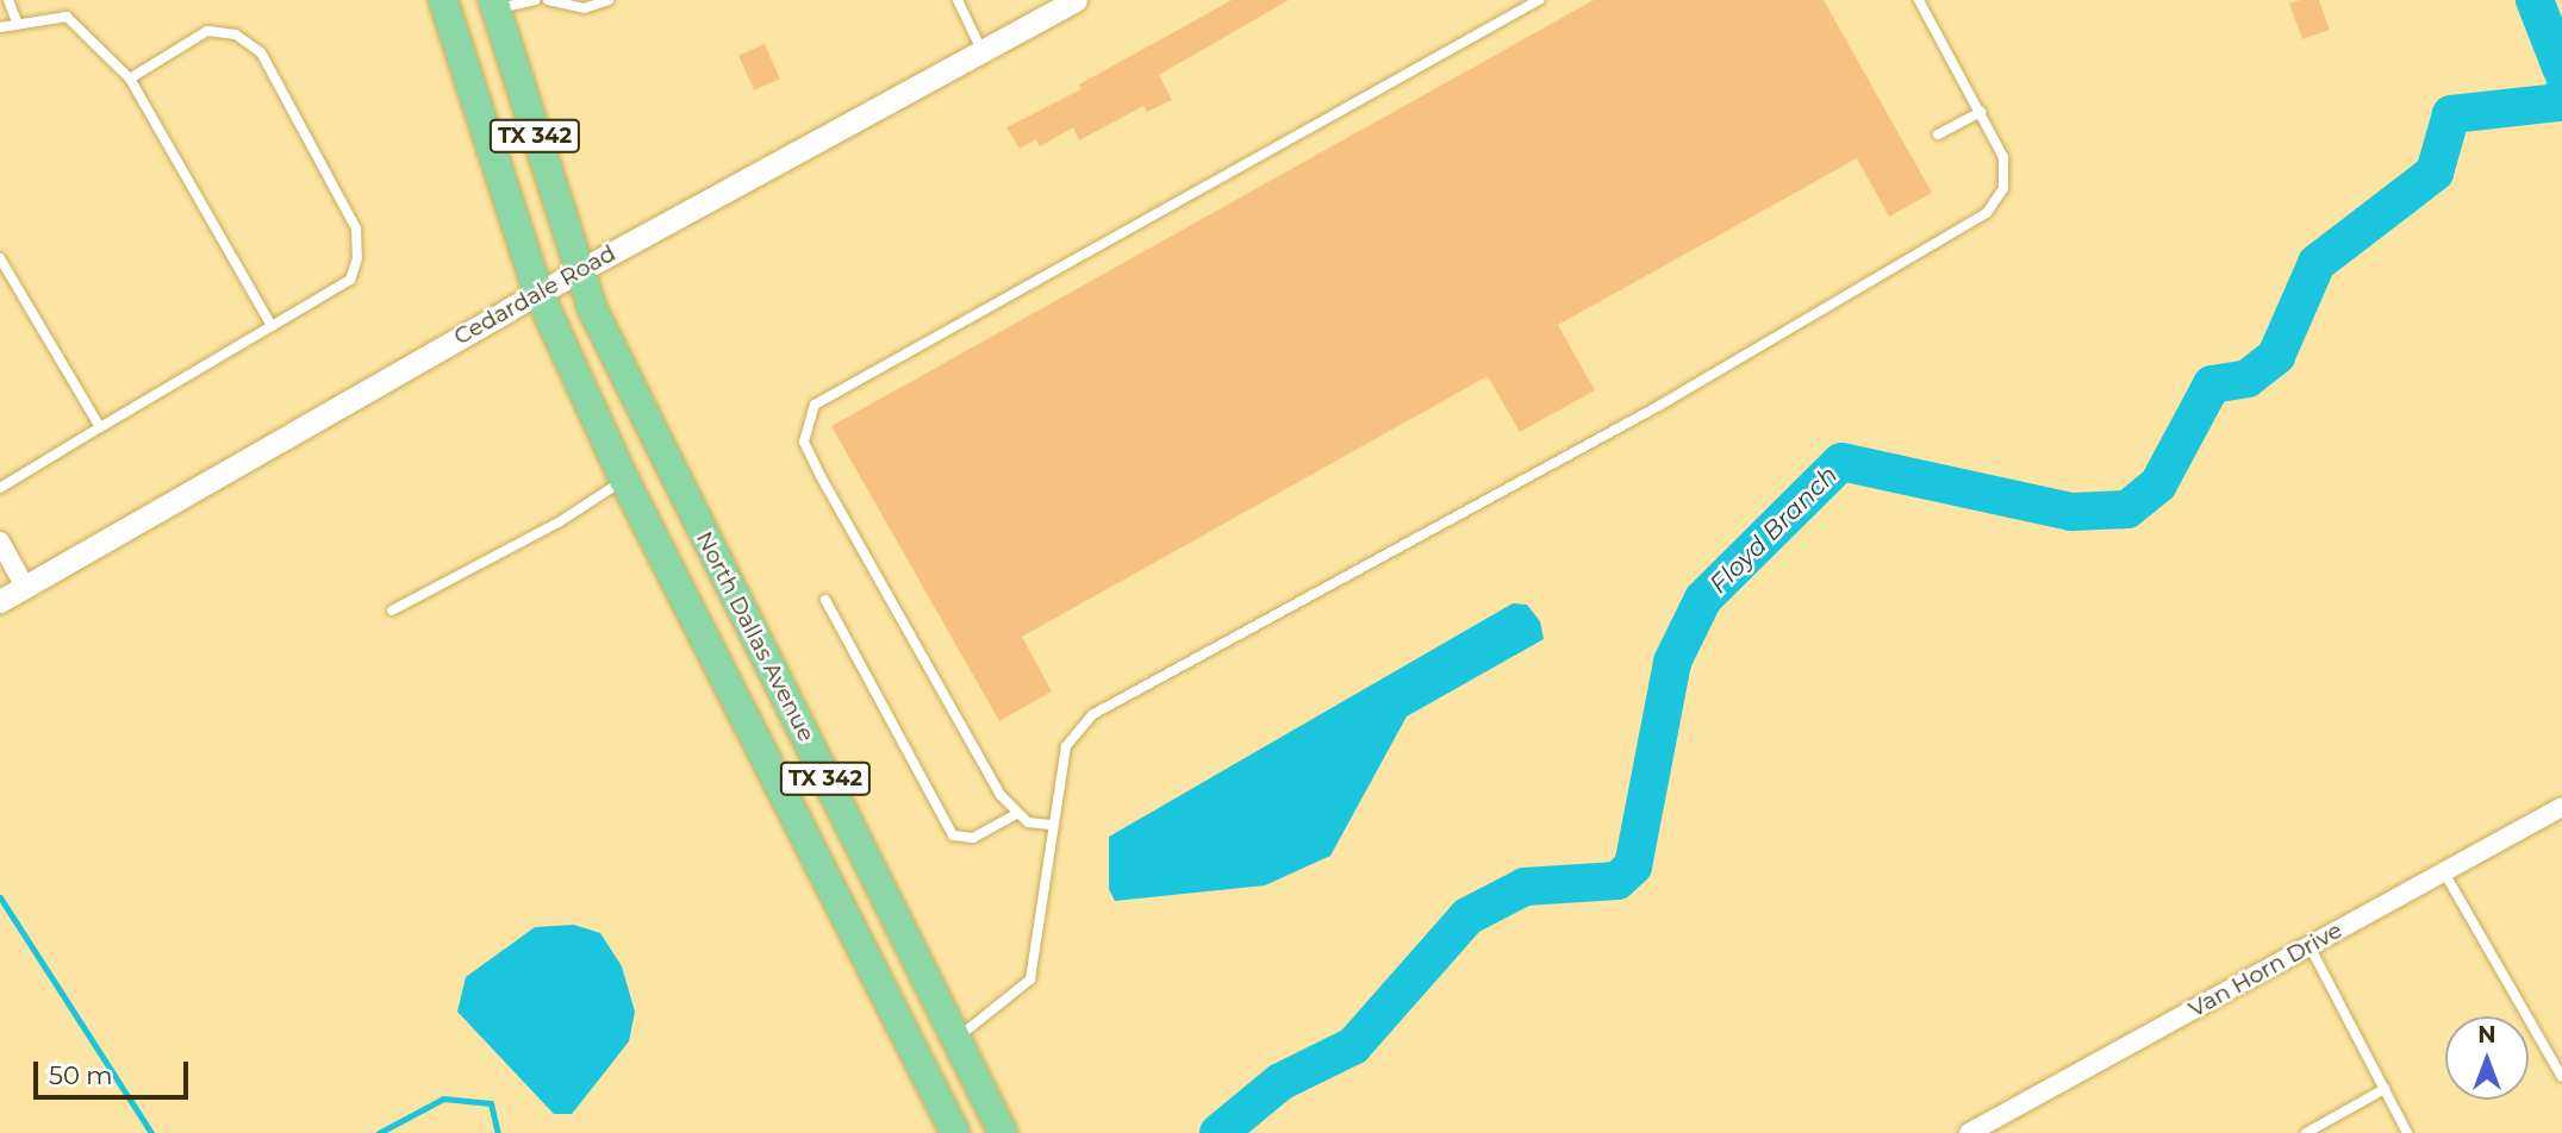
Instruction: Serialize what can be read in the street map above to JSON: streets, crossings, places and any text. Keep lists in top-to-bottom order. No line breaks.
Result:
{"streets":{"main road":["TX 342","North Dallas Avenue"],"street":["Cedardale Road","Van Horn Drive"]},"crossings":[["TX 342","Cedardale Road"],["TX 342","North Dallas Avenue"],["Cedardale Road","North Dallas Avenue"]],"water":["Floyd Branch"],"scale_bar":"50 m","north":"top"}
